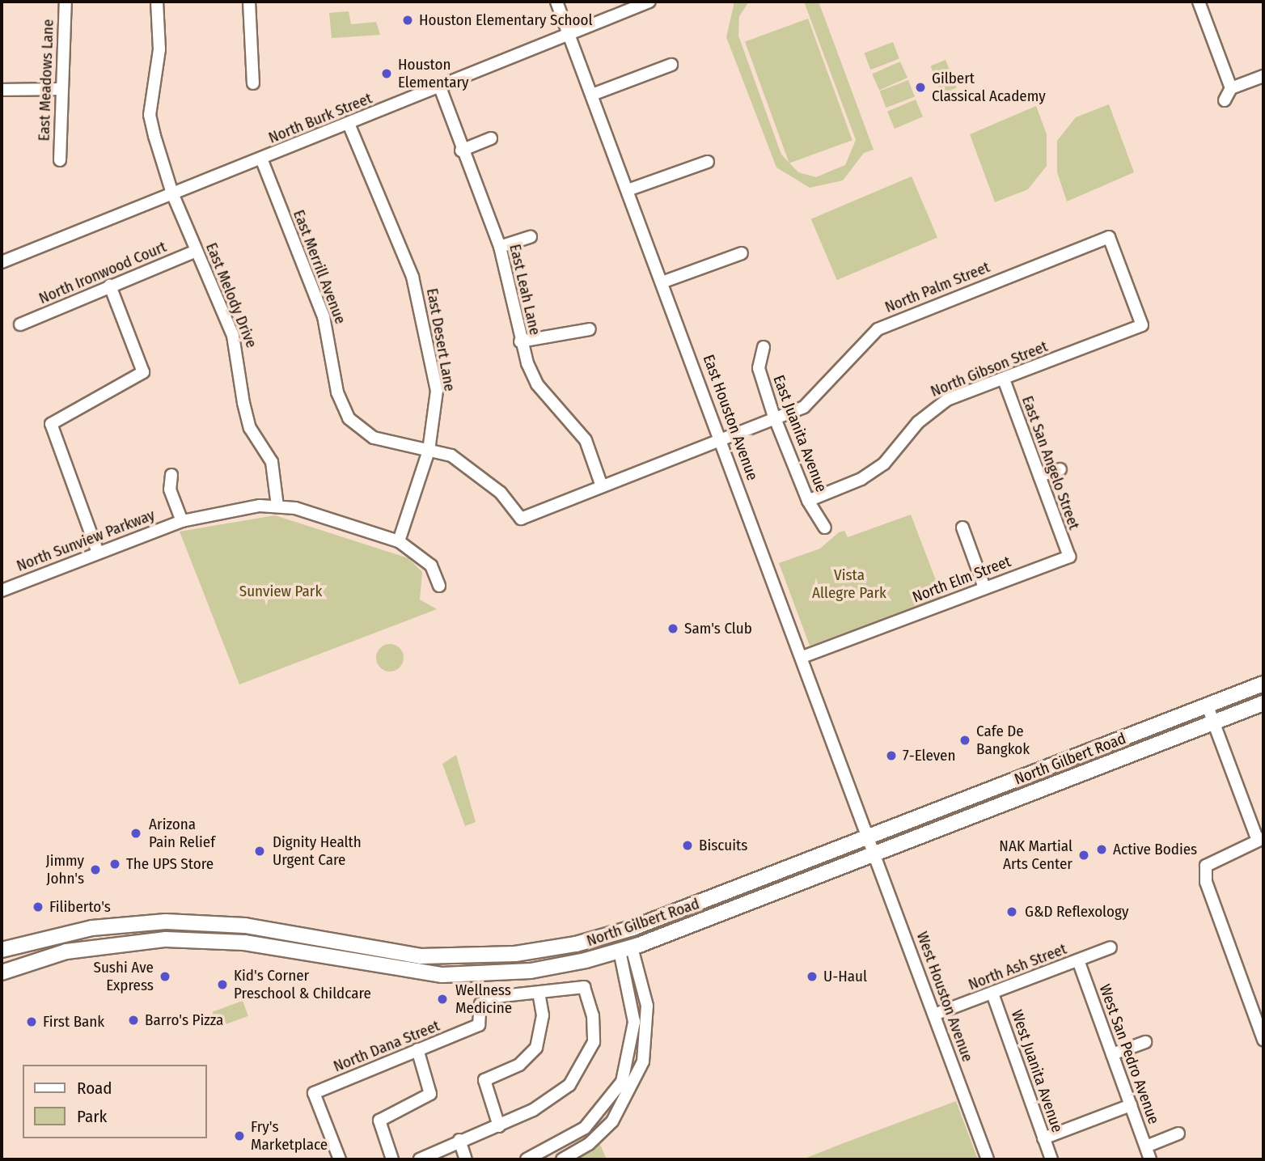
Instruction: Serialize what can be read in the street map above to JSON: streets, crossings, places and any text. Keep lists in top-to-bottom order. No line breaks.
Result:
{"streets":{"main road":["North Gilbert Road"],"street":["East Meadows Lane","North Burk Street","East Merrill Avenue","North Ironwood Court","North Palm Street","East Leah Lane","East Melody Drive","East Desert Lane","North Gibson Street","East Houston Avenue","East Juanita Avenue","East San Angelo Street","North Sunview Parkway","North Elm Street","North Ash Street","West Houston Avenue","North Dana Street","West San Pedro Avenue","West Juanita Avenue"]},"crossings":[["North Burk Street","East Merrill Avenue"],["North Burk Street","East Leah Lane"],["North Burk Street","East Melody Drive"],["North Burk Street","East Desert Lane"],["North Burk Street","East Houston Avenue"],["East Merrill Avenue","North Palm Street"],["East Merrill Avenue","East Desert Lane"],["North Ironwood Court","East Melody Drive"],["North Palm Street","East Leah Lane"],["North Palm Street","North Gibson Street"],["North Palm Street","East Houston Avenue"],["North Palm Street","East Juanita Avenue"],["East Melody Drive","North Sunview Parkway"],["East Desert Lane","North Sunview Parkway"],["North Gibson Street","East Juanita Avenue"],["North Gibson Street","East San Angelo Street"],["East Houston Avenue","North Elm Street"],["East Houston Avenue","North Gilbert Road"],["East Houston Avenue","West Houston Avenue"],["East San Angelo Street","North Elm Street"],["North Gilbert Road","West Houston Avenue"],["North Ash Street","West Houston Avenue"],["North Ash Street","West San Pedro Avenue"],["North Ash Street","West Juanita Avenue"]],"parks":["Vista Allegre Park","Sunview Park"],"places":["Houston Elementary School","Houston Elementary","Gilbert Classical Academy","Sam's Club","Cafe De Bangkok","7-Eleven","Arizona Pain Relief","Biscuits","Active Bodies","Dignity Health Urgent Care","NAK Martial Arts Center","The UPS Store","Jimmy John's","Filiberto's","G&D Reflexology","Sushi Ave Express","U-Haul","Kid's Corner Preschool & Childcare","Wellness Medicine","Barro's Pizza","First Bank","Fry's Marketplace"],"legend":["Road","Park"]}
